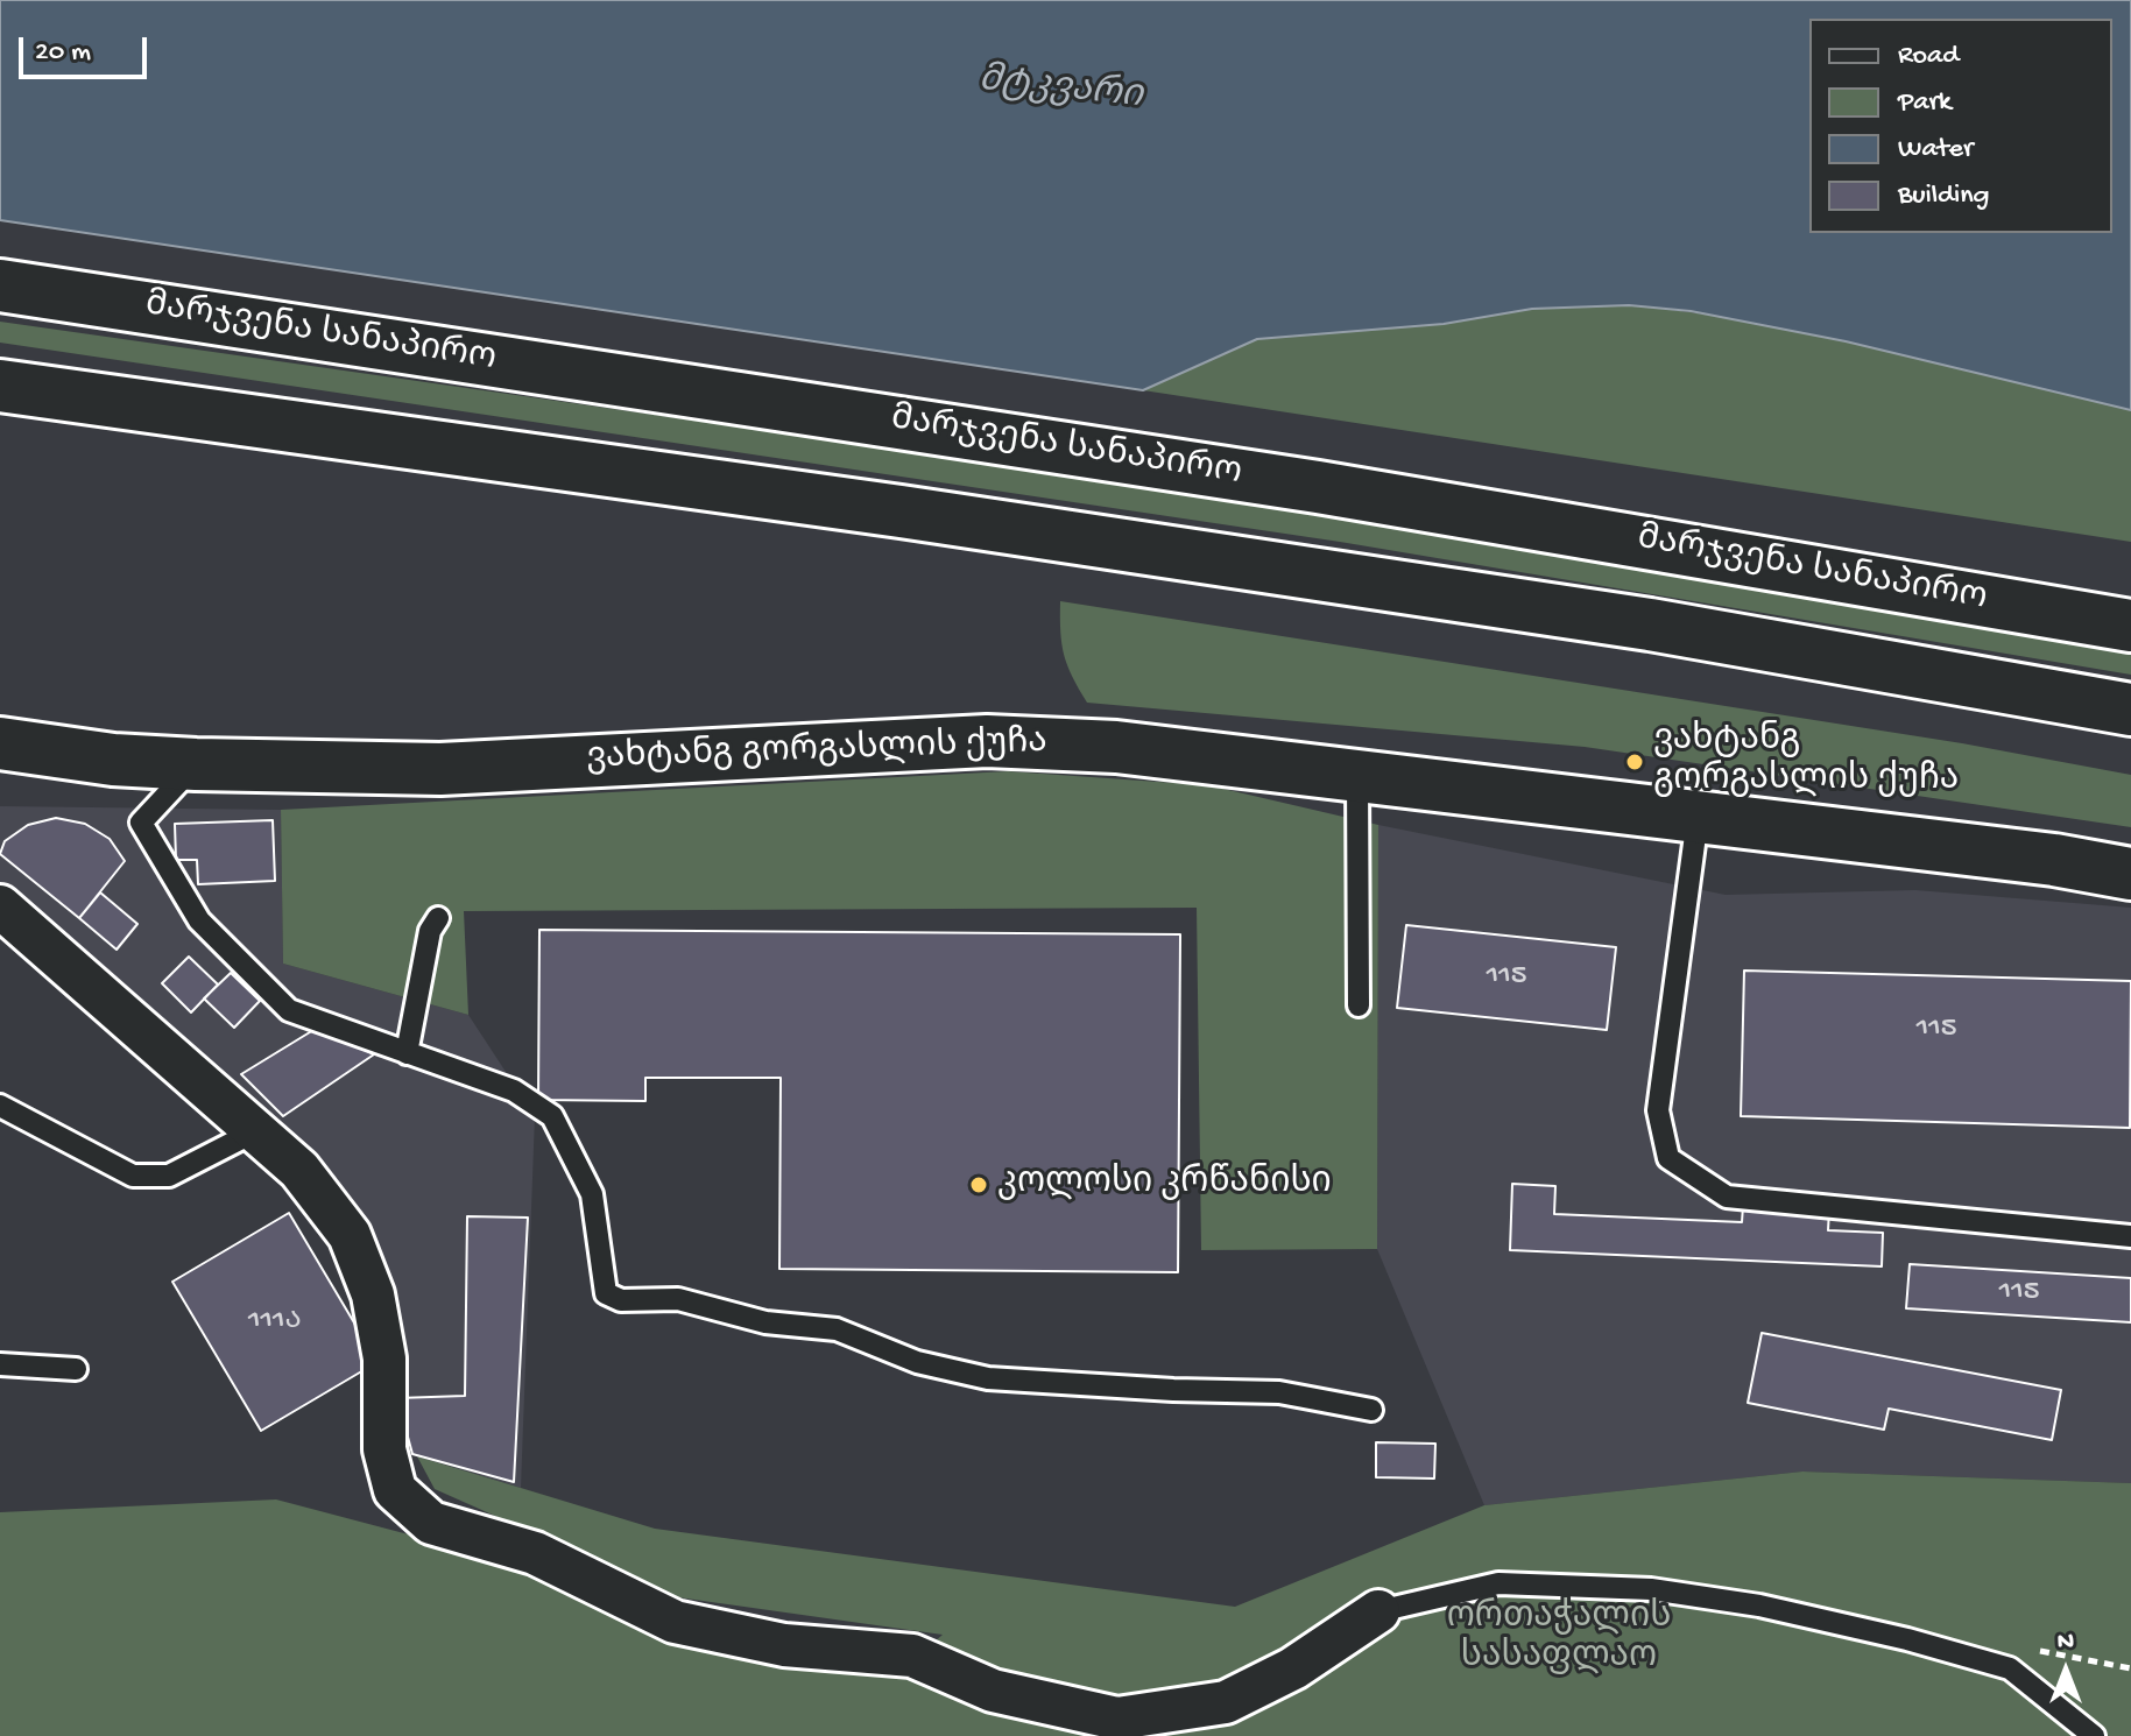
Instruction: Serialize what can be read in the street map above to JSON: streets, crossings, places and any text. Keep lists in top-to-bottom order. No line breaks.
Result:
{"streets":{"main road":["მარჯვენა სანაპირო","ვახტანგ გორგასლის ქუჩა"]},"water":["მტკვარი"],"parks":["ორთაჭალის სასაფლაო"],"places":["ვახტანგ გორგასლის ქუჩა","კოლოსი კრწანისი"],"house_numbers":["115","115","115","111ა"],"legend":["Road","Park","Water","Building"],"scale_bar":"20 m","north":"top"}
